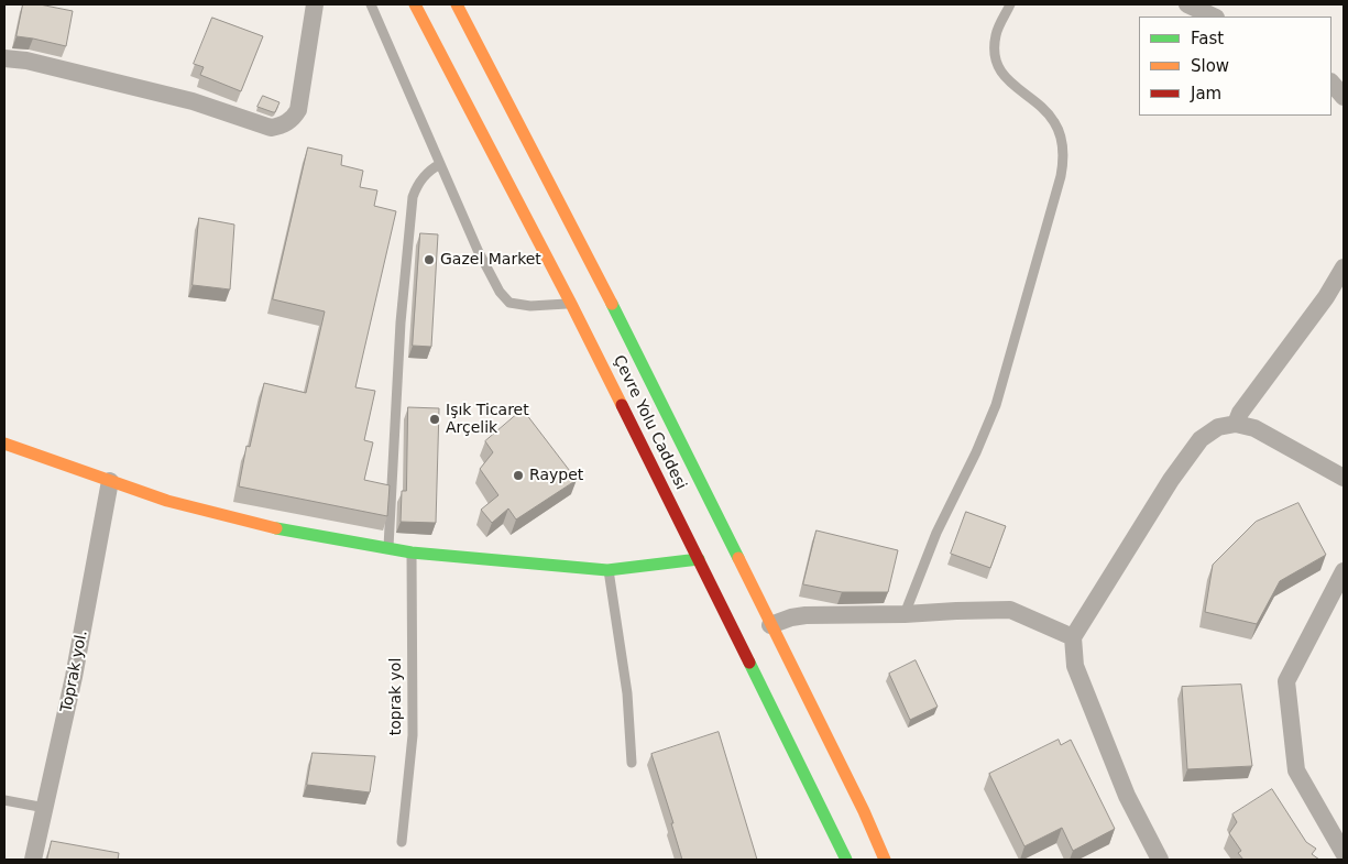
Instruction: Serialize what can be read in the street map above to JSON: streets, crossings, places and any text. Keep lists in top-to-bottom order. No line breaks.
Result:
{"streets":{"main road":["Çevre Yolu Caddesi"],"street":["Toprak yol."],"lane":["toprak yol"]},"places":["Gazel Market","Işık Ticaret Arçelik","Raypet"],"legend":["Fast","Slow","Jam"]}
